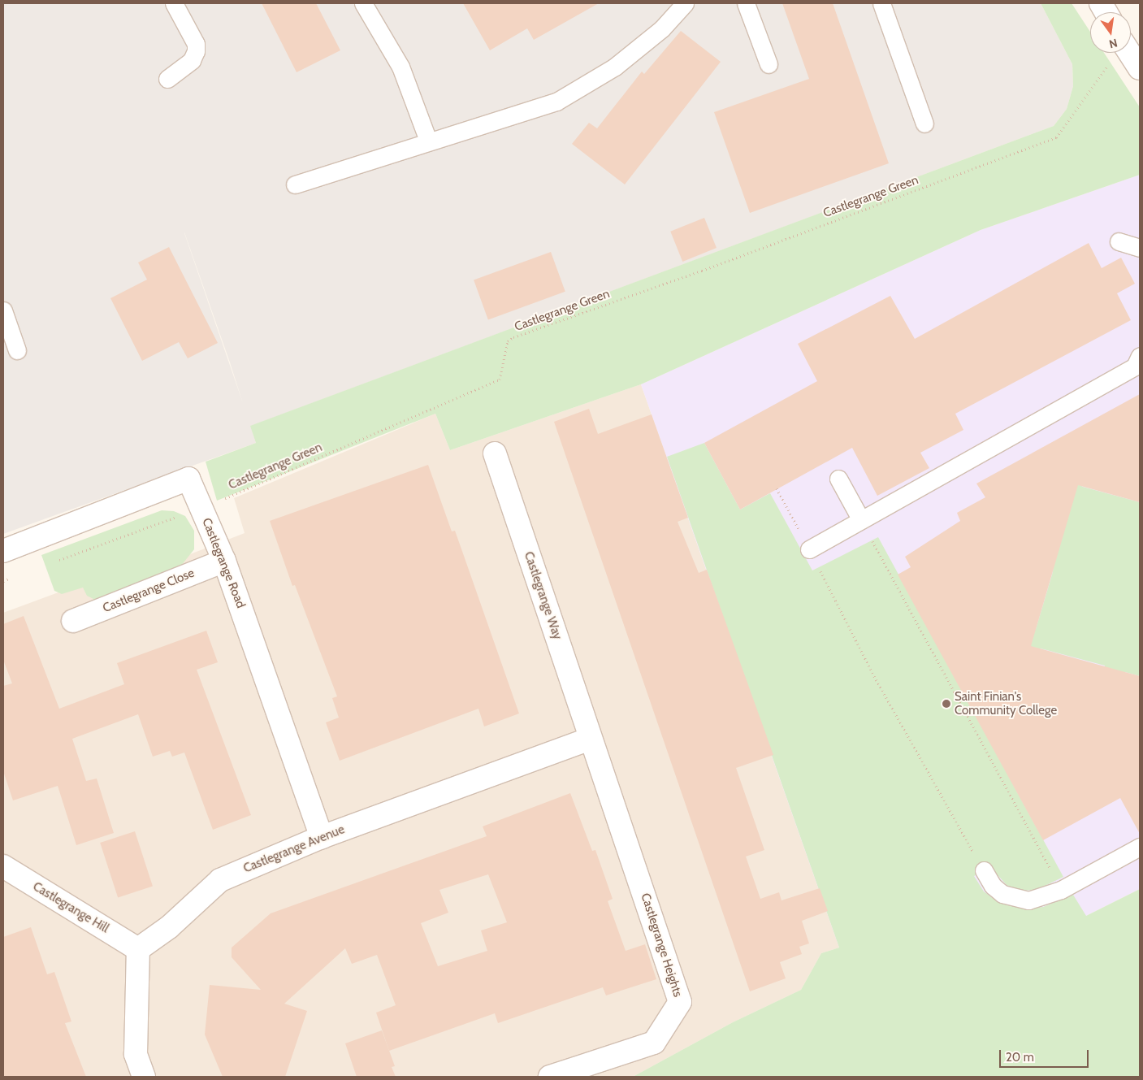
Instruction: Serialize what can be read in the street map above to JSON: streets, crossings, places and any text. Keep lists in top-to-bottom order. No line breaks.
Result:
{"streets":{"street":["Castlegrange Road","Castlegrange Close","Castlegrange Way","Castlegrange Avenue","Castlegrange Hill","Castlegrange Heights"],"path":["Castlegrange Green"]},"crossings":[["Castlegrange Green","Castlegrange Road"],["Castlegrange Road","Castlegrange Close"],["Castlegrange Road","Castlegrange Avenue"],["Castlegrange Way","Castlegrange Avenue"],["Castlegrange Way","Castlegrange Heights"],["Castlegrange Avenue","Castlegrange Hill"],["Castlegrange Avenue","Castlegrange Heights"]],"places":["Saint Finian's Community College"],"scale_bar":"20 m","north":"bottom"}
